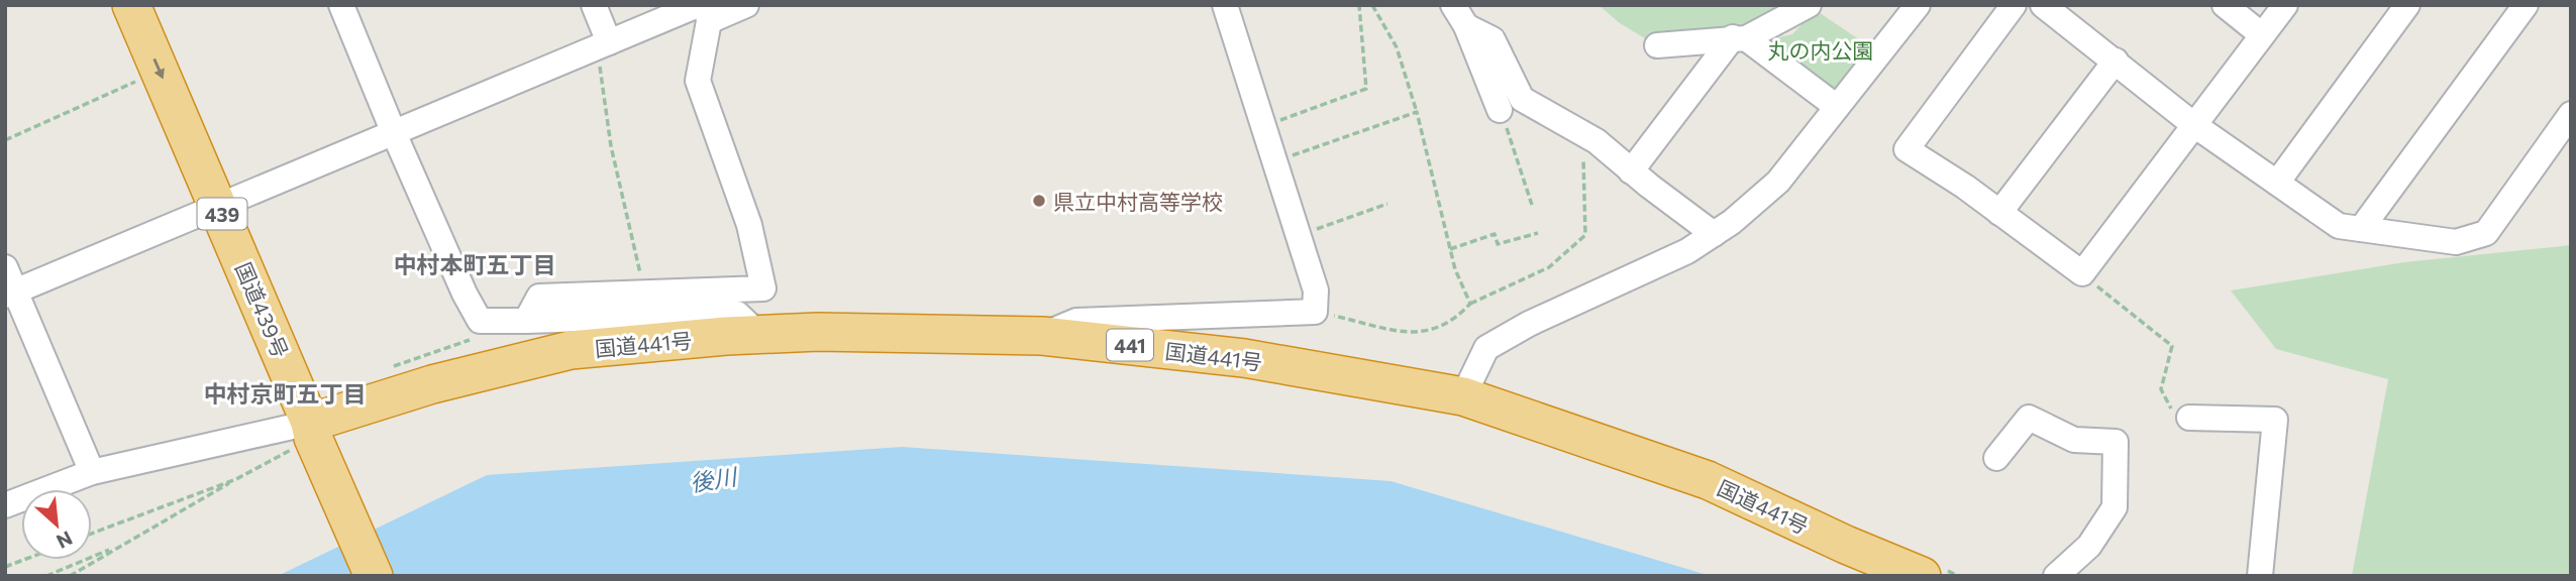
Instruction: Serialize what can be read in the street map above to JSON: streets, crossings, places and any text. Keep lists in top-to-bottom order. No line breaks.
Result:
{"streets":{"highway":["439","国道439号","国道441号","441"]},"crossings":[["国道439号","国道441号"]],"districts":["中村本町五丁目","中村京町五丁目"],"water":["後川"],"parks":["丸の内公園"],"places":["県立中村高等学校"],"north":"bottom right"}
